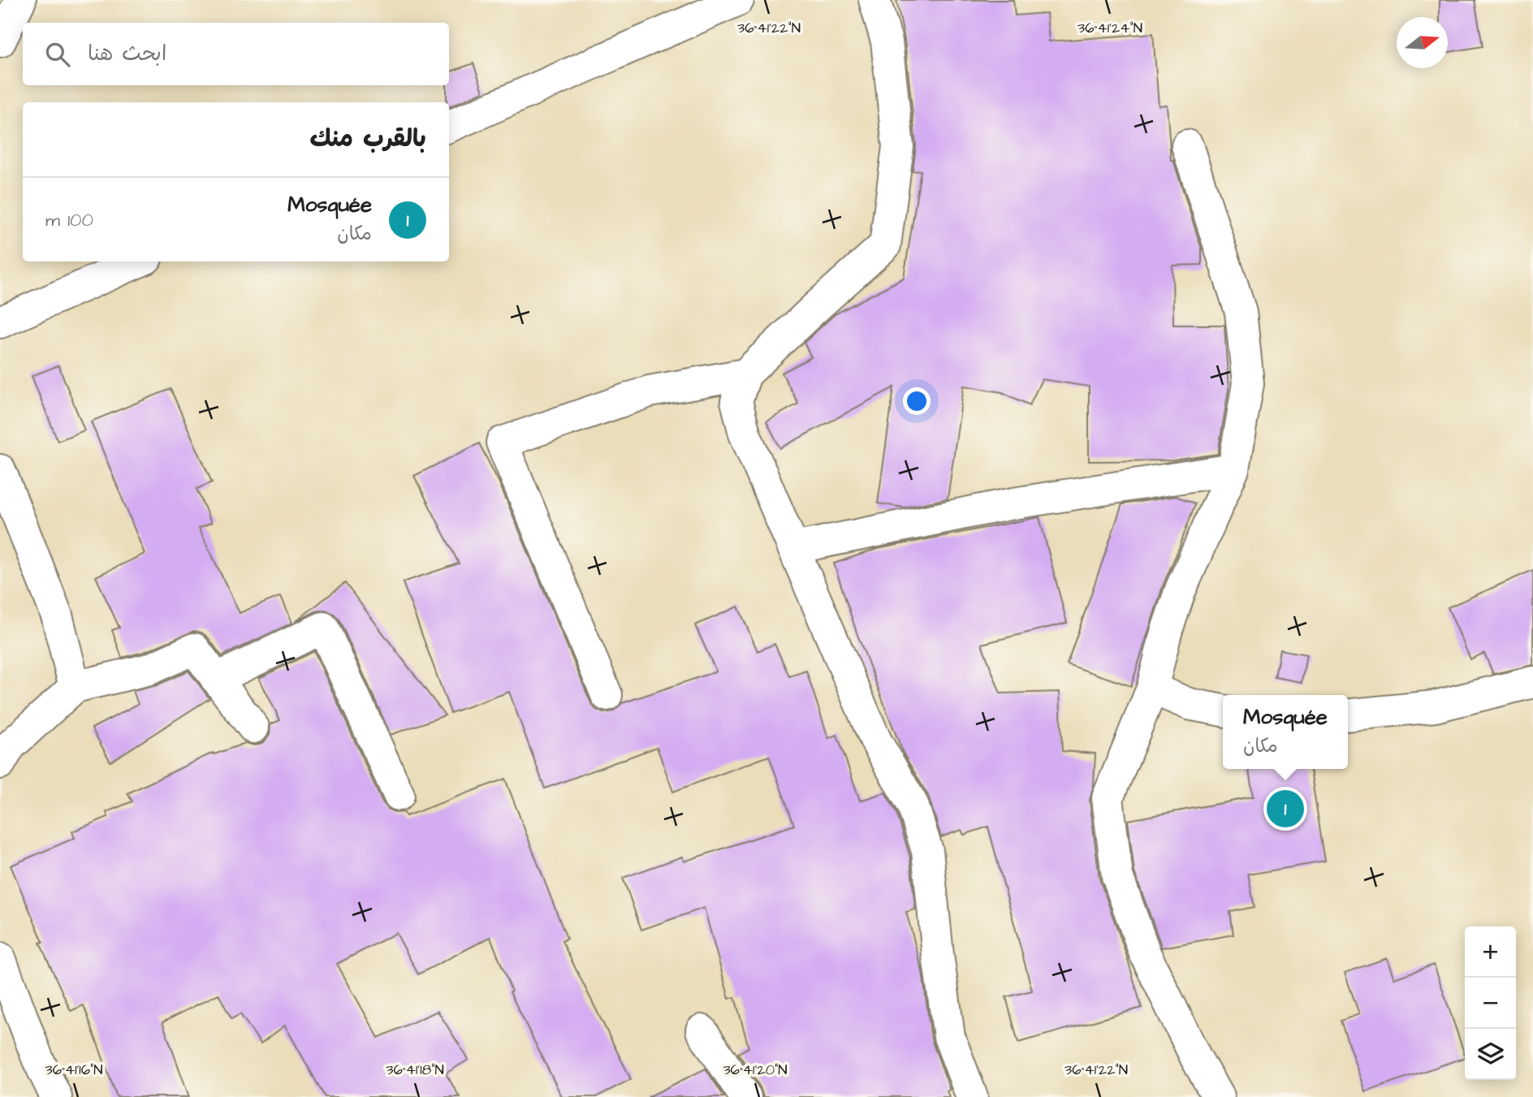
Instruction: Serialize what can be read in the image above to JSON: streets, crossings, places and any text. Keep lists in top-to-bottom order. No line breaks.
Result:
{"north":"right","page":{"search":"ابحث هنا","heading":"بالقرب منك","list":[{"mark":"1","name":"Mosquée","note":"مكان","value":"100 m"}],"popup":["Mosquée","مكان"],"pins":"1","map_buttons":["+","−"]},"coordinates":["36°41'22\"N","36°41'24\"N","36°41'16\"N","36°41'18\"N","36°41'20\"N"]}
